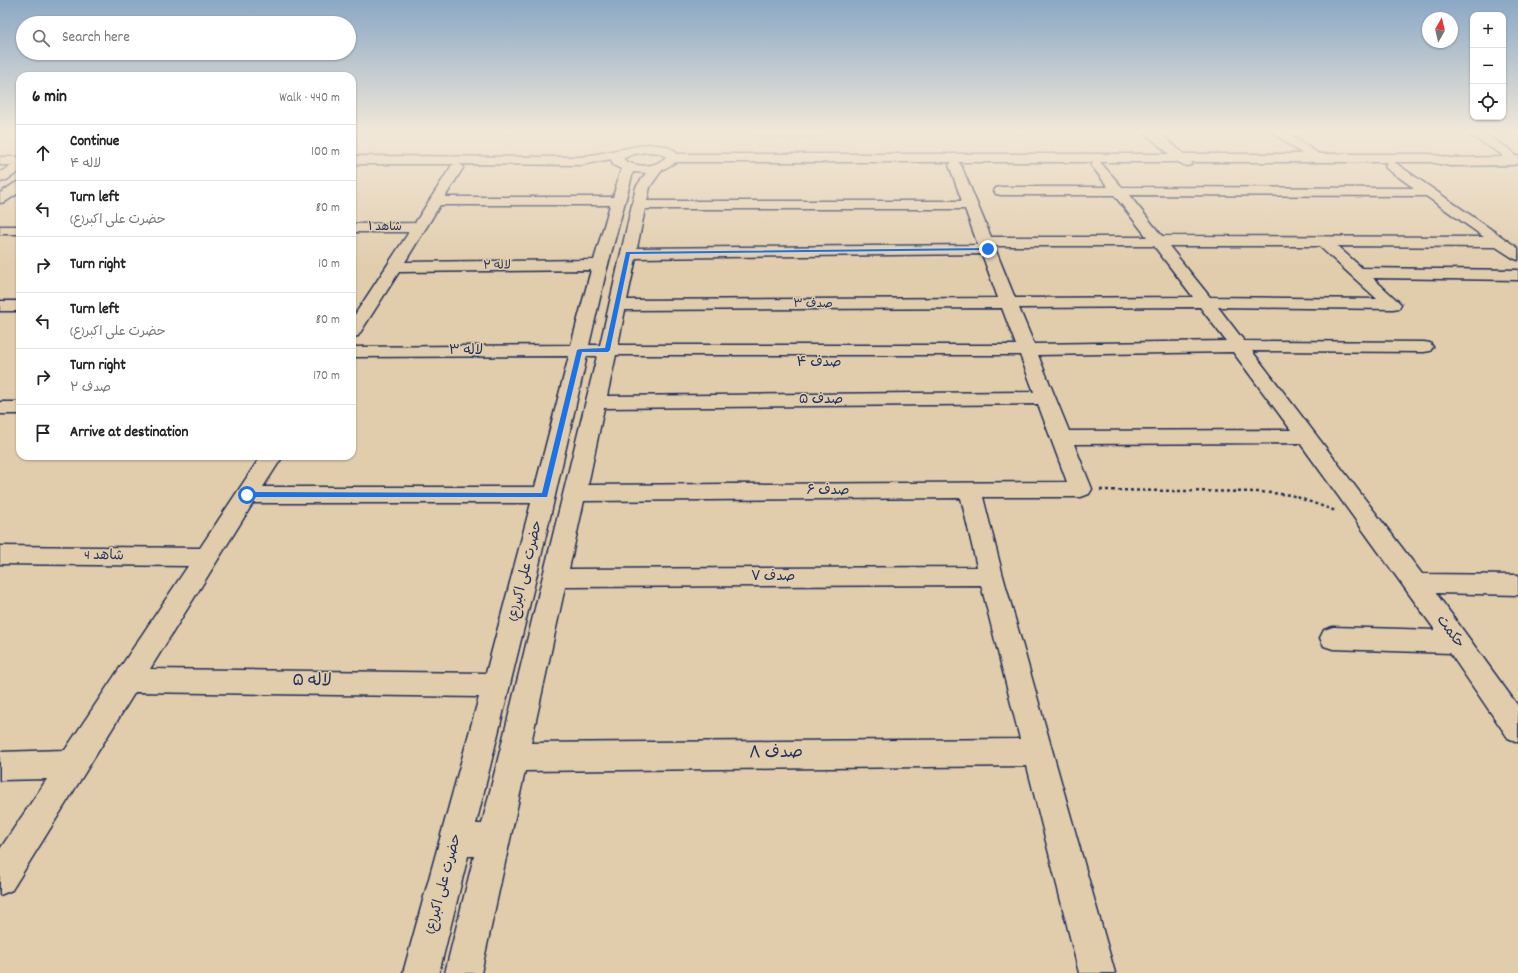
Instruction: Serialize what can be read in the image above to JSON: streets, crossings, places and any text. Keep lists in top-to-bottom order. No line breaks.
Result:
{"streets":{"street":["شاهد ۱","لاله ۲","صدف ۳","لاله ۳","صدف ۴","صدف ۵","صدف ۶","شاهد 4","حضرت علی اکبر(ع)","صدف ۷","حکمت","لاله ۵","صدف ۸"]},"crossings":[["لاله ۲","حضرت علی اکبر(ع)"],["صدف ۳","حضرت علی اکبر(ع)"],["صدف ۳","حکمت"],["لاله ۳","صدف ۴"],["لاله ۳","حضرت علی اکبر(ع)"],["صدف ۴","حضرت علی اکبر(ع)"],["صدف ۴","حکمت"],["صدف ۵","حضرت علی اکبر(ع)"],["صدف ۶","حضرت علی اکبر(ع)"],["حضرت علی اکبر(ع)","صدف ۷"],["حضرت علی اکبر(ع)","لاله ۵"],["حضرت علی اکبر(ع)","صدف ۸"]],"north":"top","page":{"map_buttons":["+","−"],"search":"Search here","heading":["6 min","Walk · 440 m"],"list":[["Continue","لاله ۴","100 m"],["Turn left","حضرت علی اکبر(ع)","80 m"],["Turn right","10 m"],["Turn left","حضرت علی اکبر(ع)","80 m"],["Turn right","صدف ۲","170 m"],"Arrive at destination"]}}
